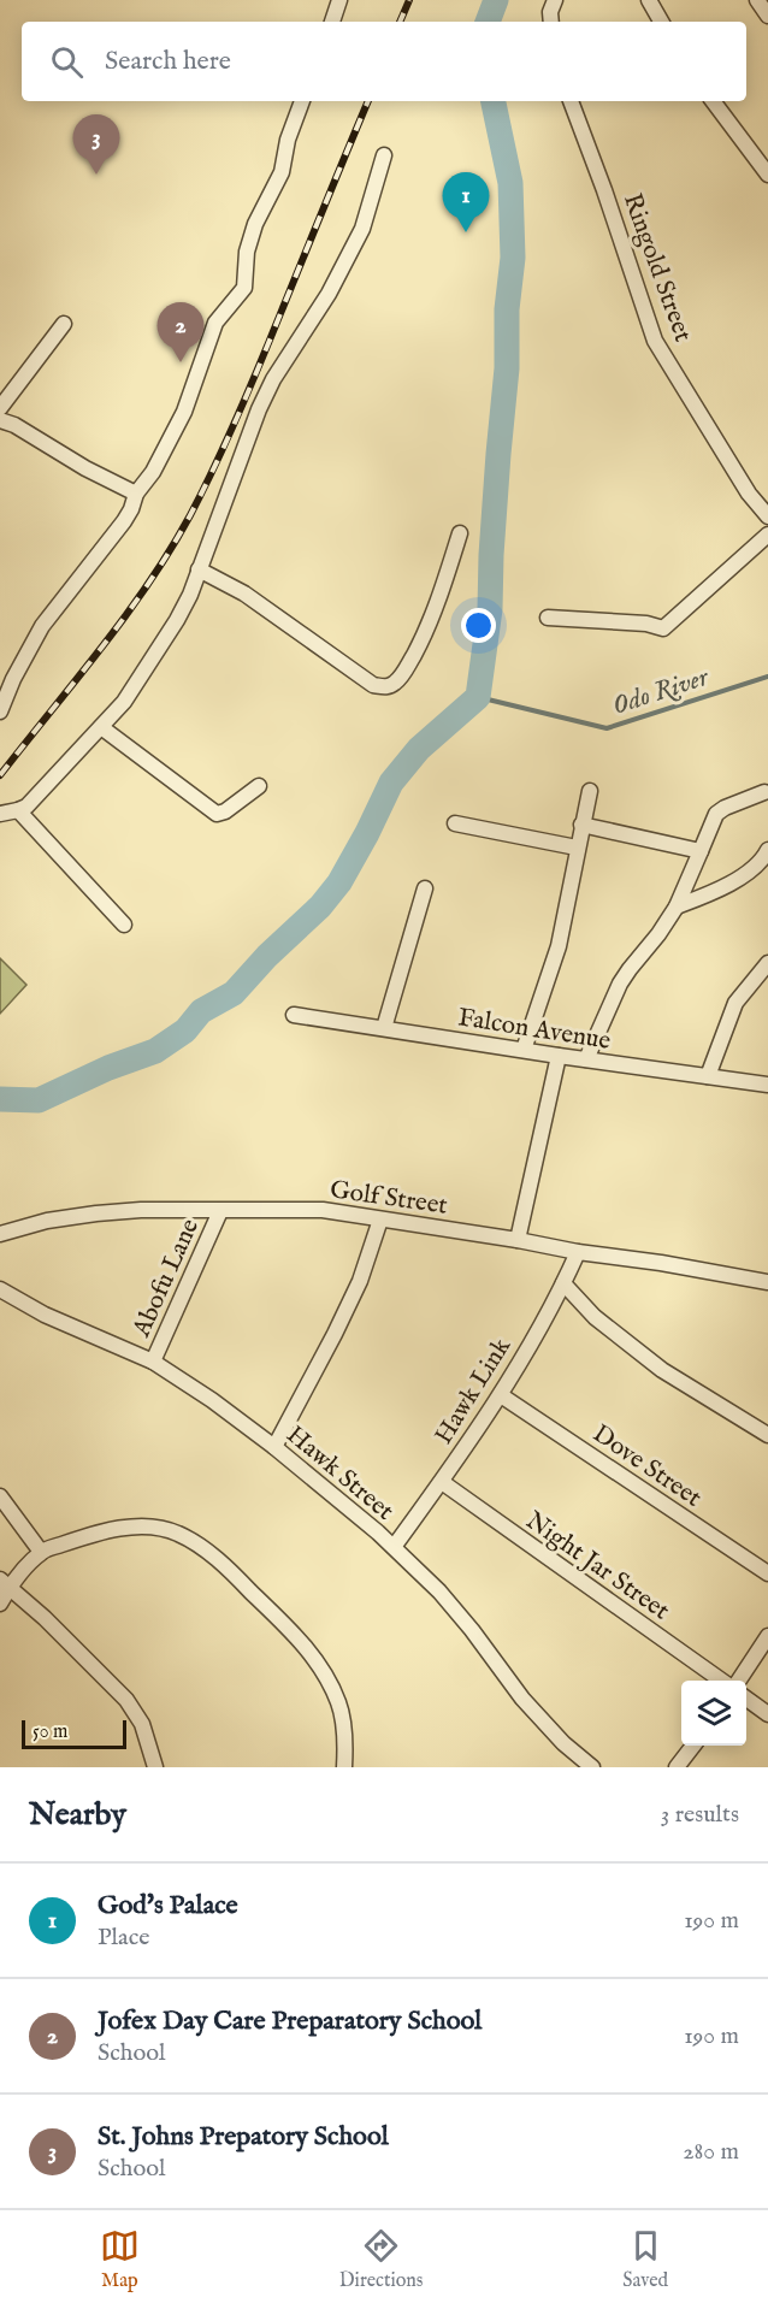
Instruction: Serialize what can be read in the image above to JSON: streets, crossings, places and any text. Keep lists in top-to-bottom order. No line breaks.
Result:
{"streets":{"street":["Ringold Street","Falcon Avenue","Golf Street","Abofu Lane","Hawk Link","Dove Street","Hawk Street","Night Jar Street"]},"crossings":[["Golf Street","Abofu Lane"],["Golf Street","Hawk Link"],["Abofu Lane","Hawk Street"],["Hawk Link","Dove Street"],["Hawk Link","Hawk Street"],["Hawk Link","Night Jar Street"]],"water":["Odo River"],"scale_bar":"50 m","page":{"search":"Search here","pins":["3","1","2"],"scale":"50 m","heading":["Nearby","3 results"],"list":[{"mark":"1","name":"God's Palace","note":"Place","value":"190 m"},{"mark":"2","name":"Jofex Day Care Preparatory School","note":"School","value":"190 m"},{"mark":"3","name":"St. Johns Prepatory School","note":"School","value":"280 m"}],"nav":["Map","Directions","Saved"]}}
